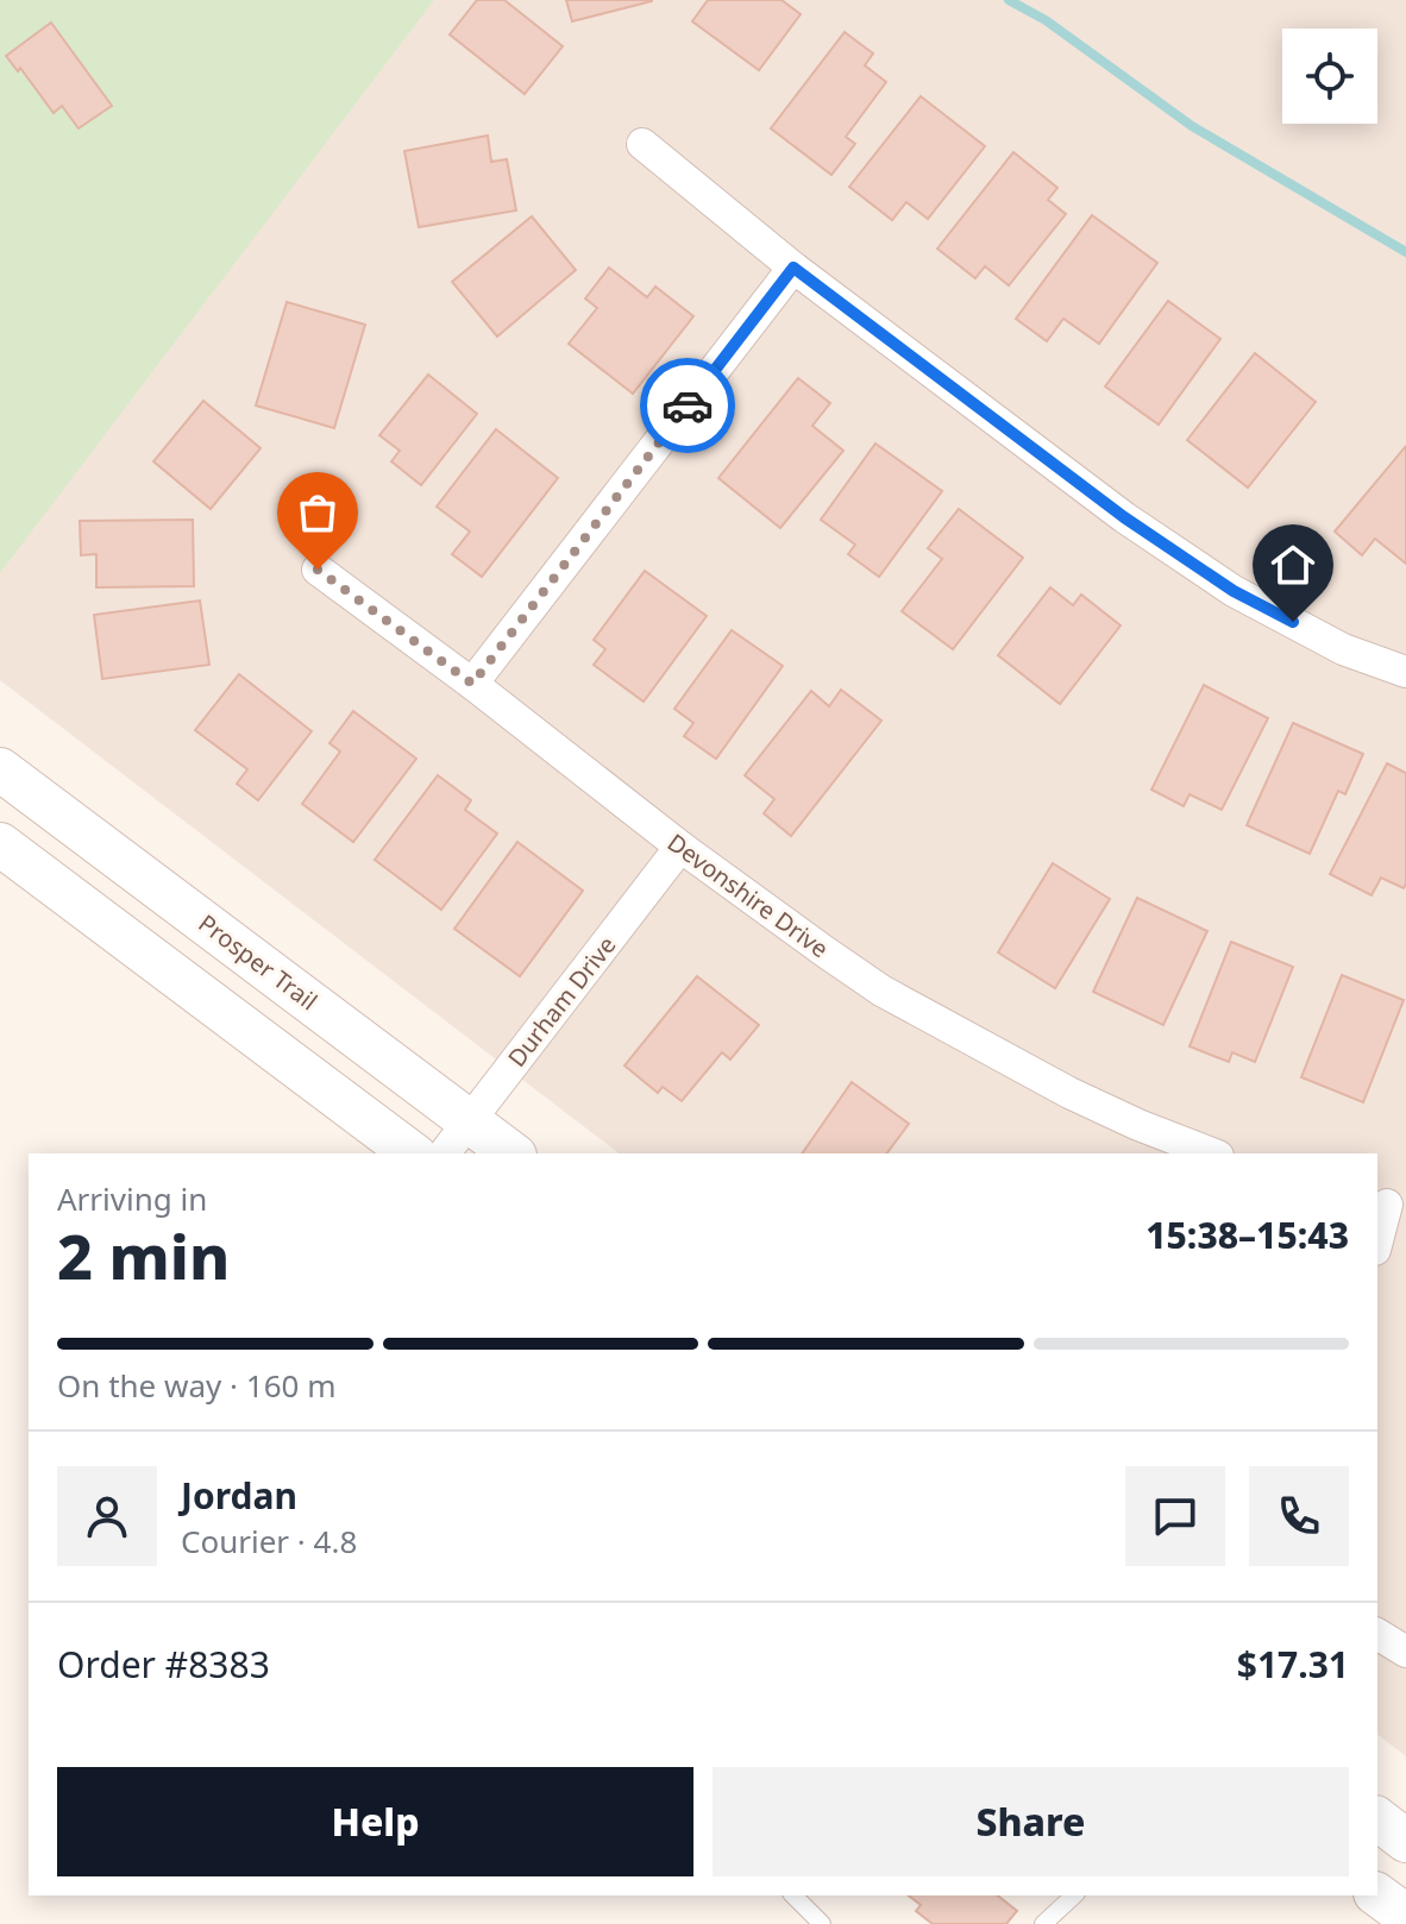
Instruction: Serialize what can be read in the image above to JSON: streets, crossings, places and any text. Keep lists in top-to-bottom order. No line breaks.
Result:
{"streets":{"main road":["Prosper Trail"],"street":["Devonshire Drive","Durham Drive"]},"crossings":[["Devonshire Drive","Durham Drive"],["Prosper Trail","Durham Drive"]],"page":{"heading":["2 min","Arriving in","15:38–15:43"],"panel":["Jordan","Courier · 4.8","Order #8383","$17.31"],"bar":"On the way · 160 m","buttons":["Help","Share"]}}
